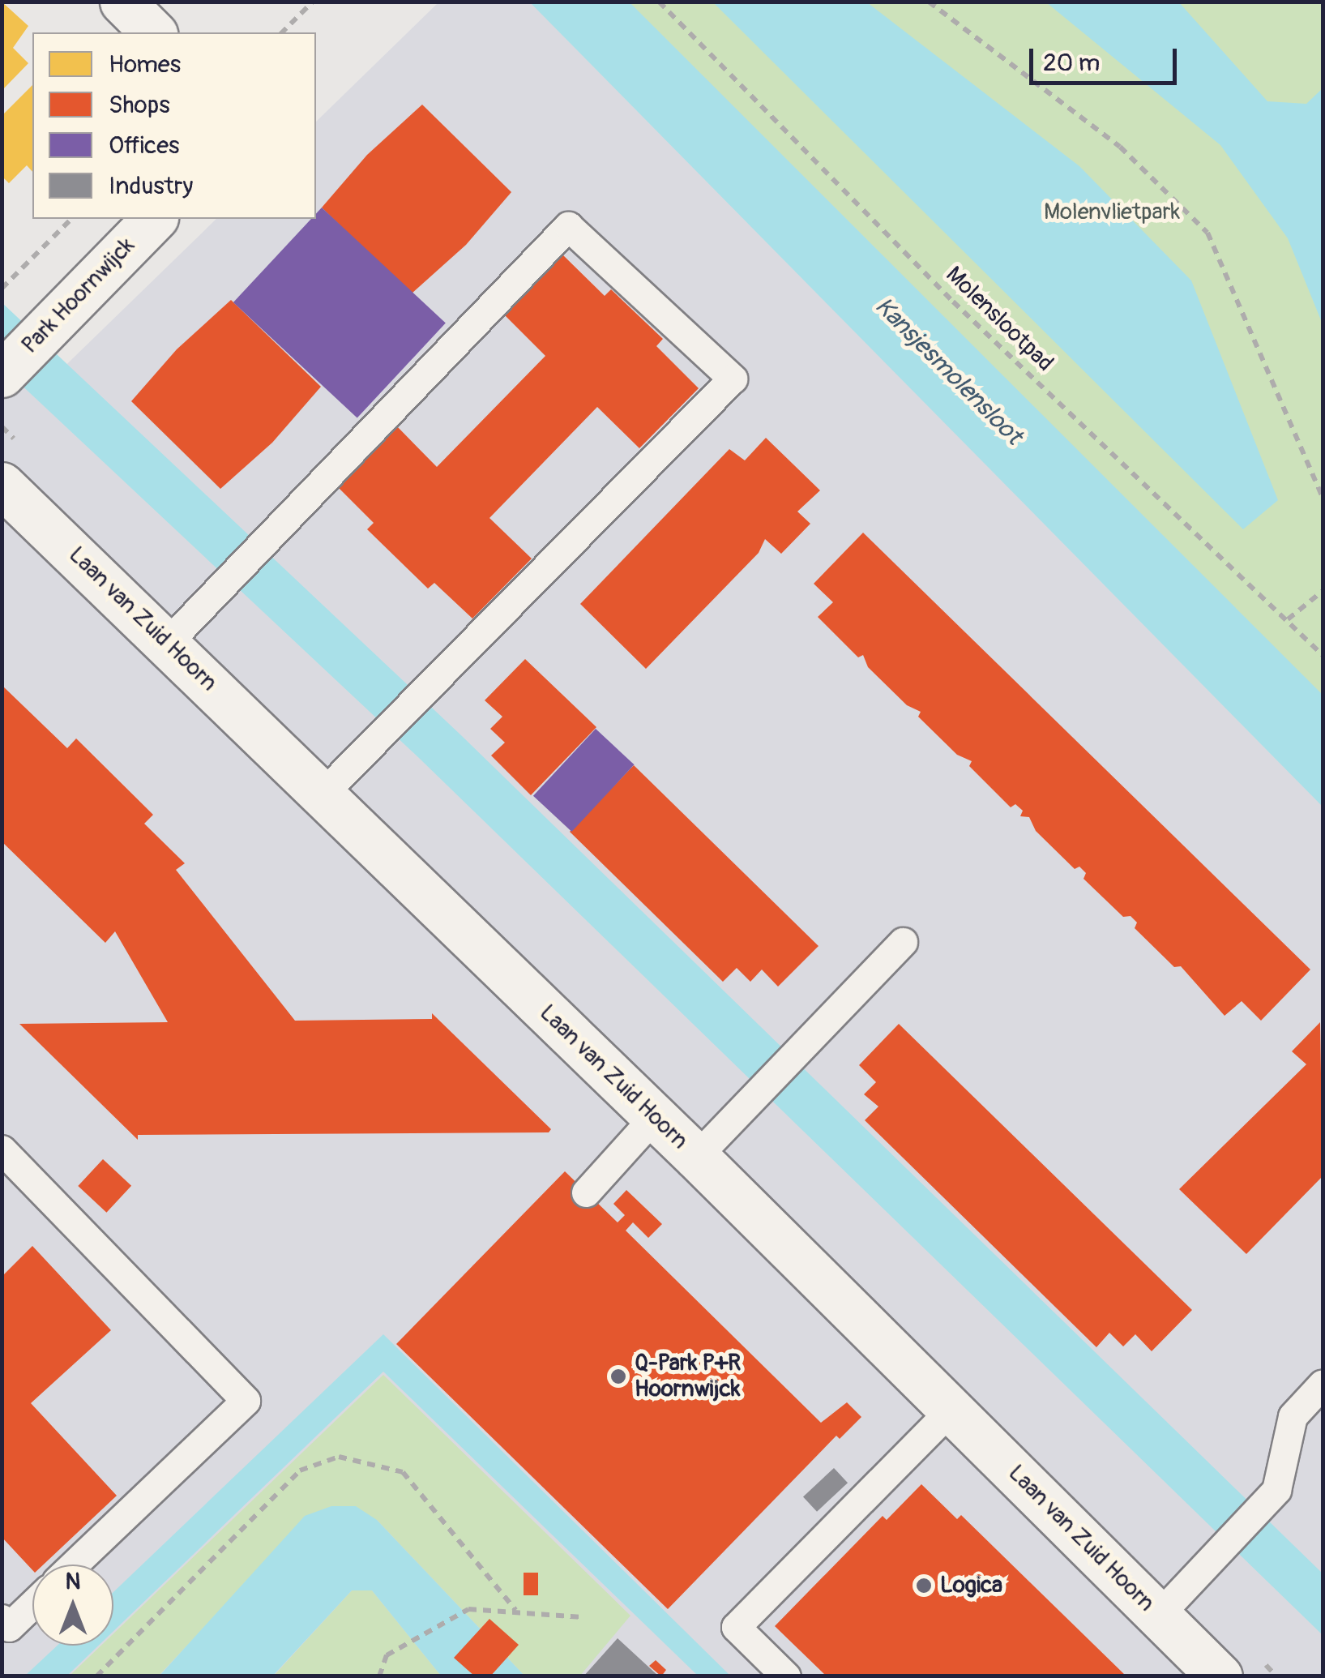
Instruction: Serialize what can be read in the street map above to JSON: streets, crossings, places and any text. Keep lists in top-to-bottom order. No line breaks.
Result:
{"streets":{"street":["Park Hoornwijck","Laan van Zuid Hoorn"],"path":["Molenslootpad"]},"water":["Kansjesmolensloot"],"parks":["Molenvlietpark"],"places":["Q-Park P+R Hoornwijck","Logica"],"legend":["Homes","Shops","Offices","Industry"],"scale_bar":"20 m","north":"top"}
